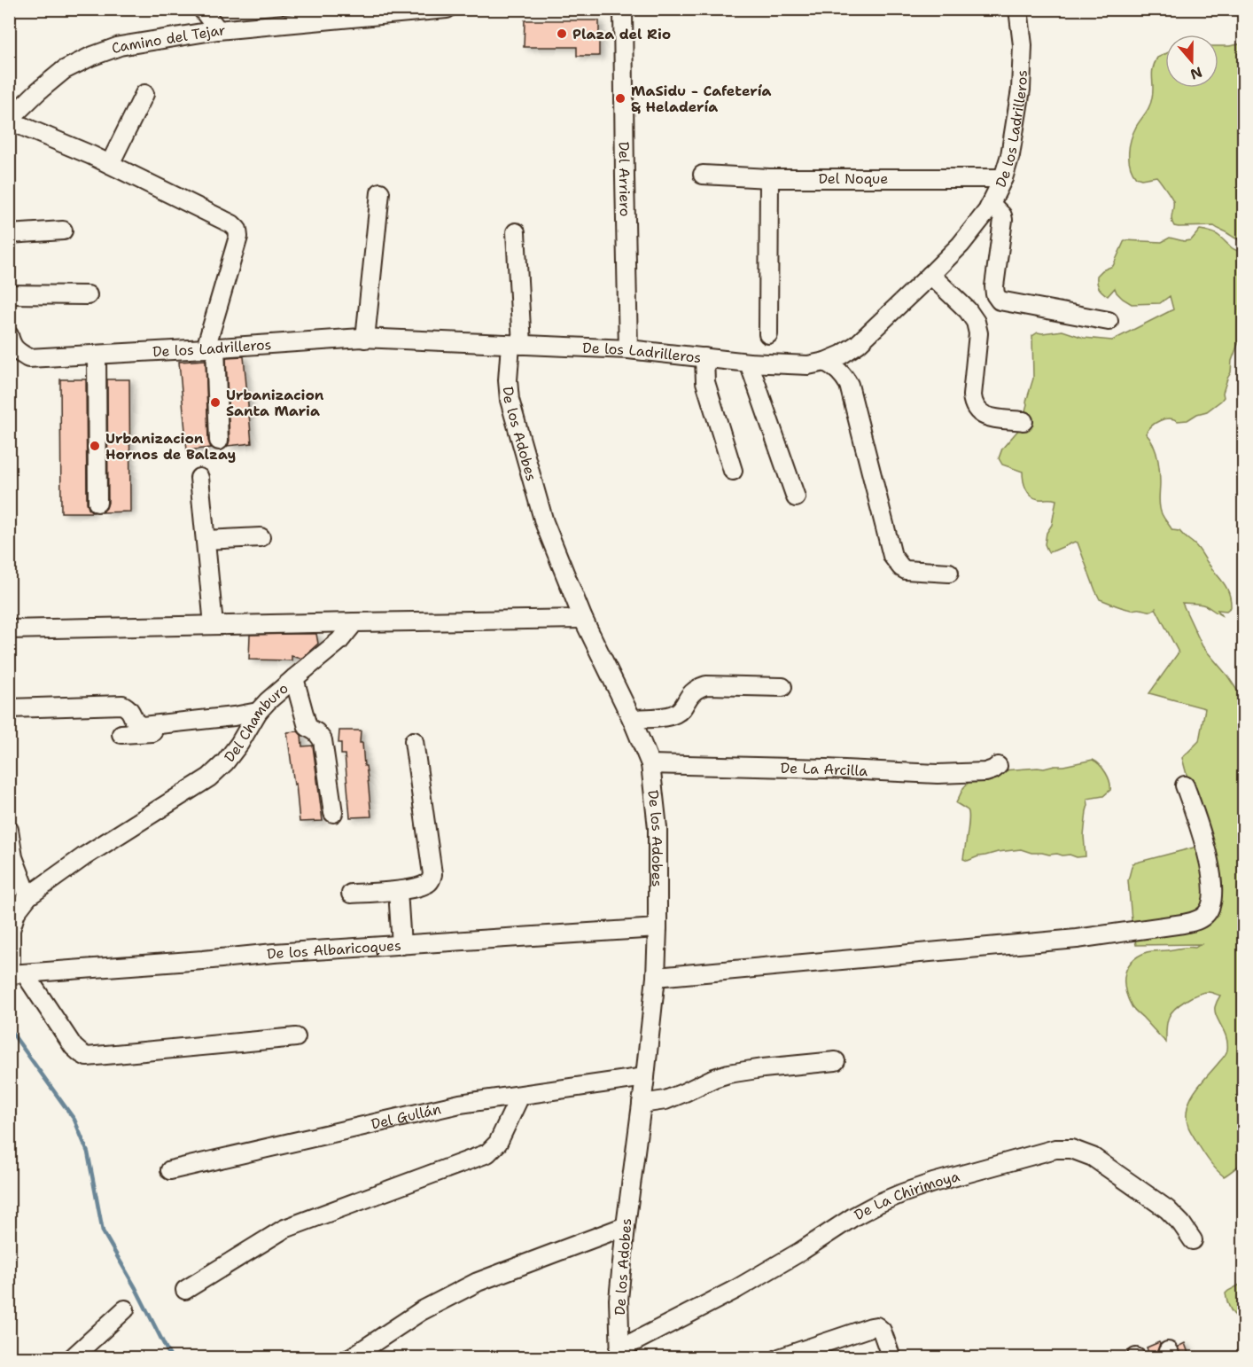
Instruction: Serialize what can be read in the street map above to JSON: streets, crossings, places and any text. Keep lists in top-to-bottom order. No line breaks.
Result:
{"streets":{"street":["Camino del Tejar","De los Ladrilleros","Del Noque","Del Arriero","De los Adobes","Del Chamburo","De La Arcilla","De los Albaricoques","Del Gullán","De La Chirimoya"]},"crossings":[["De los Ladrilleros","Del Noque"],["De los Ladrilleros","Del Arriero"],["De los Ladrilleros","De los Adobes"],["De los Adobes","De La Arcilla"],["De los Adobes","De los Albaricoques"],["De los Adobes","Del Gullán"],["De los Adobes","De La Chirimoya"],["Del Chamburo","De los Albaricoques"]],"places":["Plaza del Rio","MaSidu - Cafetería & Heladería","Urbanizacion Santa Maria","Urbanizacion Hornos de Balzay"],"north":"bottom"}
